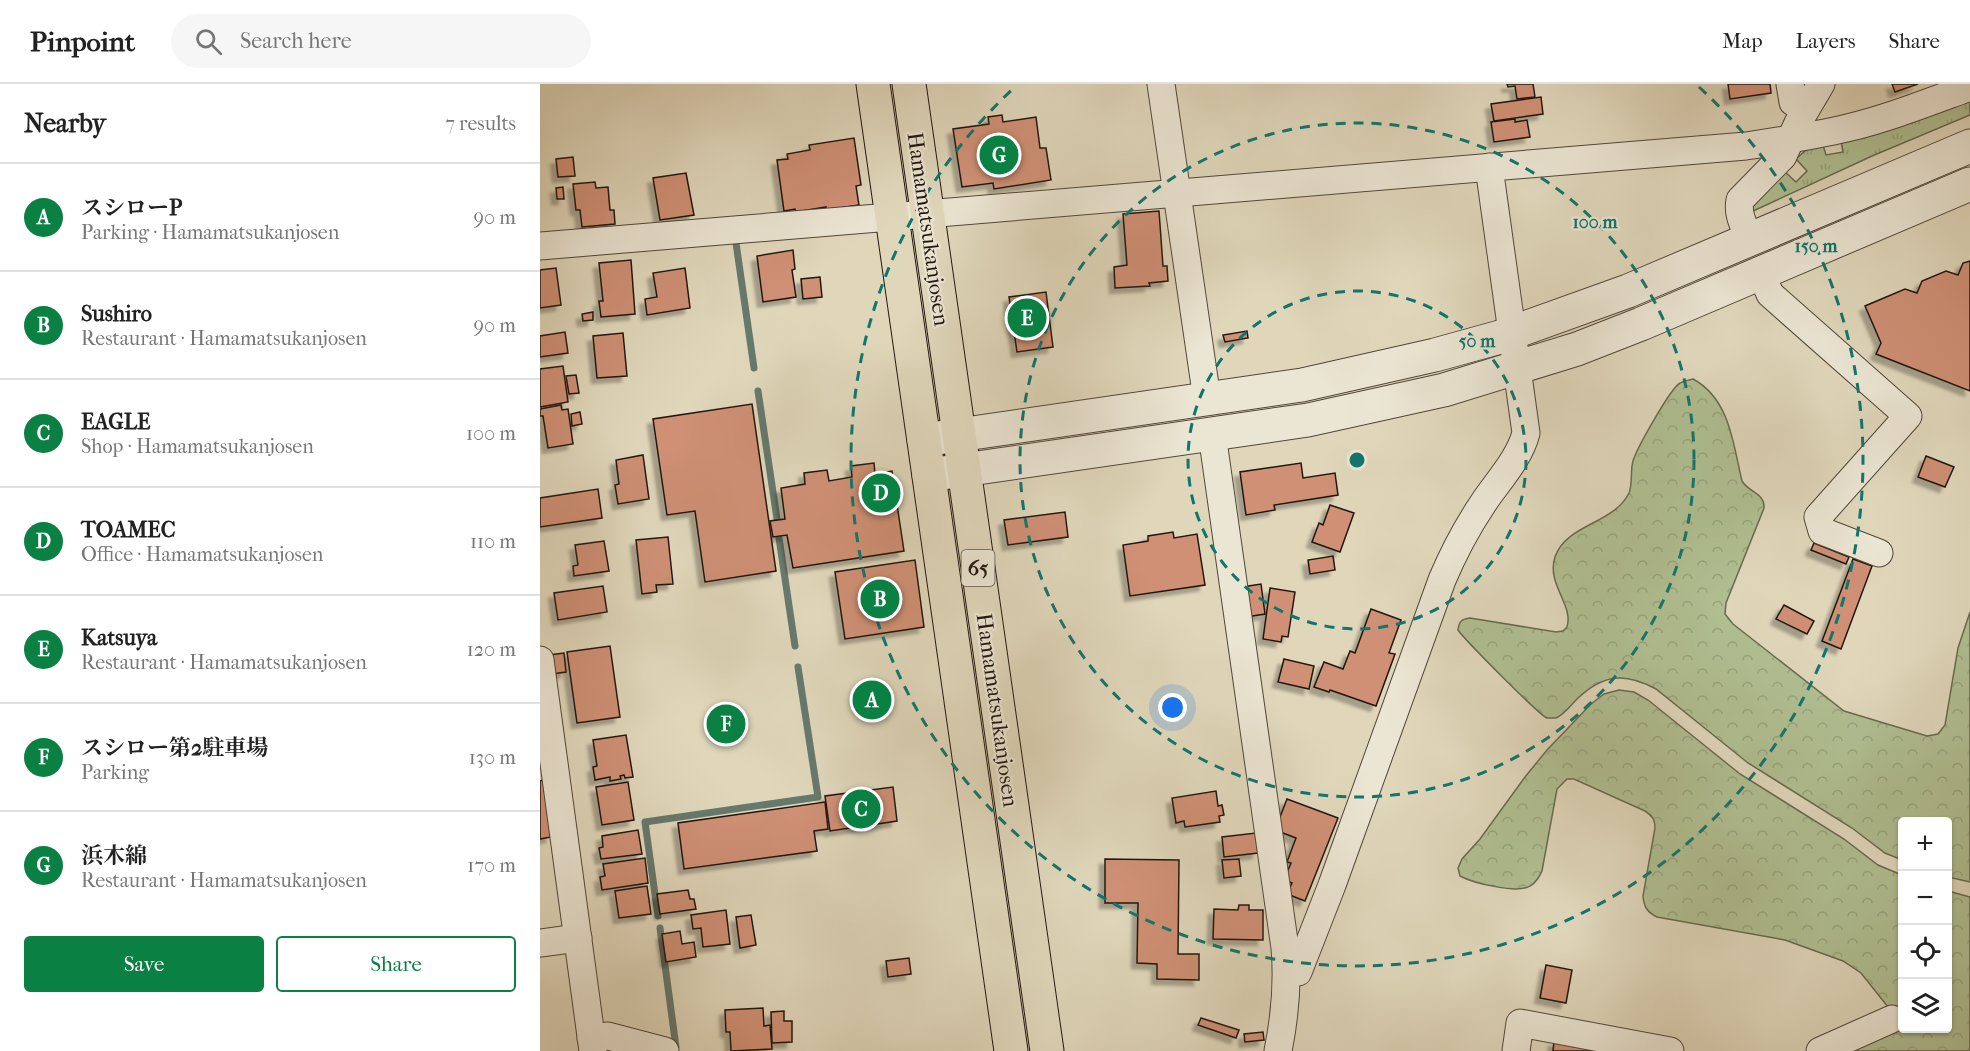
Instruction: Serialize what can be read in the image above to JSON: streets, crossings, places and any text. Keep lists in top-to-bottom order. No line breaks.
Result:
{"streets":{"main road":["Hamamatsukanjosen","65"]},"page":{"header":"Pinpoint","search":"Search here","nav":["Map","Layers","Share"],"heading":["Nearby","7 results"],"pins":["G","E","D","B","A","F","C"],"list":[{"mark":"A","name":"スシローP","note":"Parking · Hamamatsukanjosen","value":"90 m"},{"mark":"B","name":"Sushiro","note":"Restaurant · Hamamatsukanjosen","value":"90 m"},{"mark":"C","name":"EAGLE","note":"Shop · Hamamatsukanjosen","value":"100 m"},{"mark":"D","name":"TOAMEC","note":"Office · Hamamatsukanjosen","value":"110 m"},{"mark":"E","name":"Katsuya","note":"Restaurant · Hamamatsukanjosen","value":"120 m"},{"mark":"F","name":"スシロー第2駐車場","note":"Parking","value":"130 m"},{"mark":"G","name":"浜木綿","note":"Restaurant · Hamamatsukanjosen","value":"170 m"}],"map_buttons":["+","−"],"buttons":["Save","Share"]},"rings":["100 m","150 m","50 m"]}
